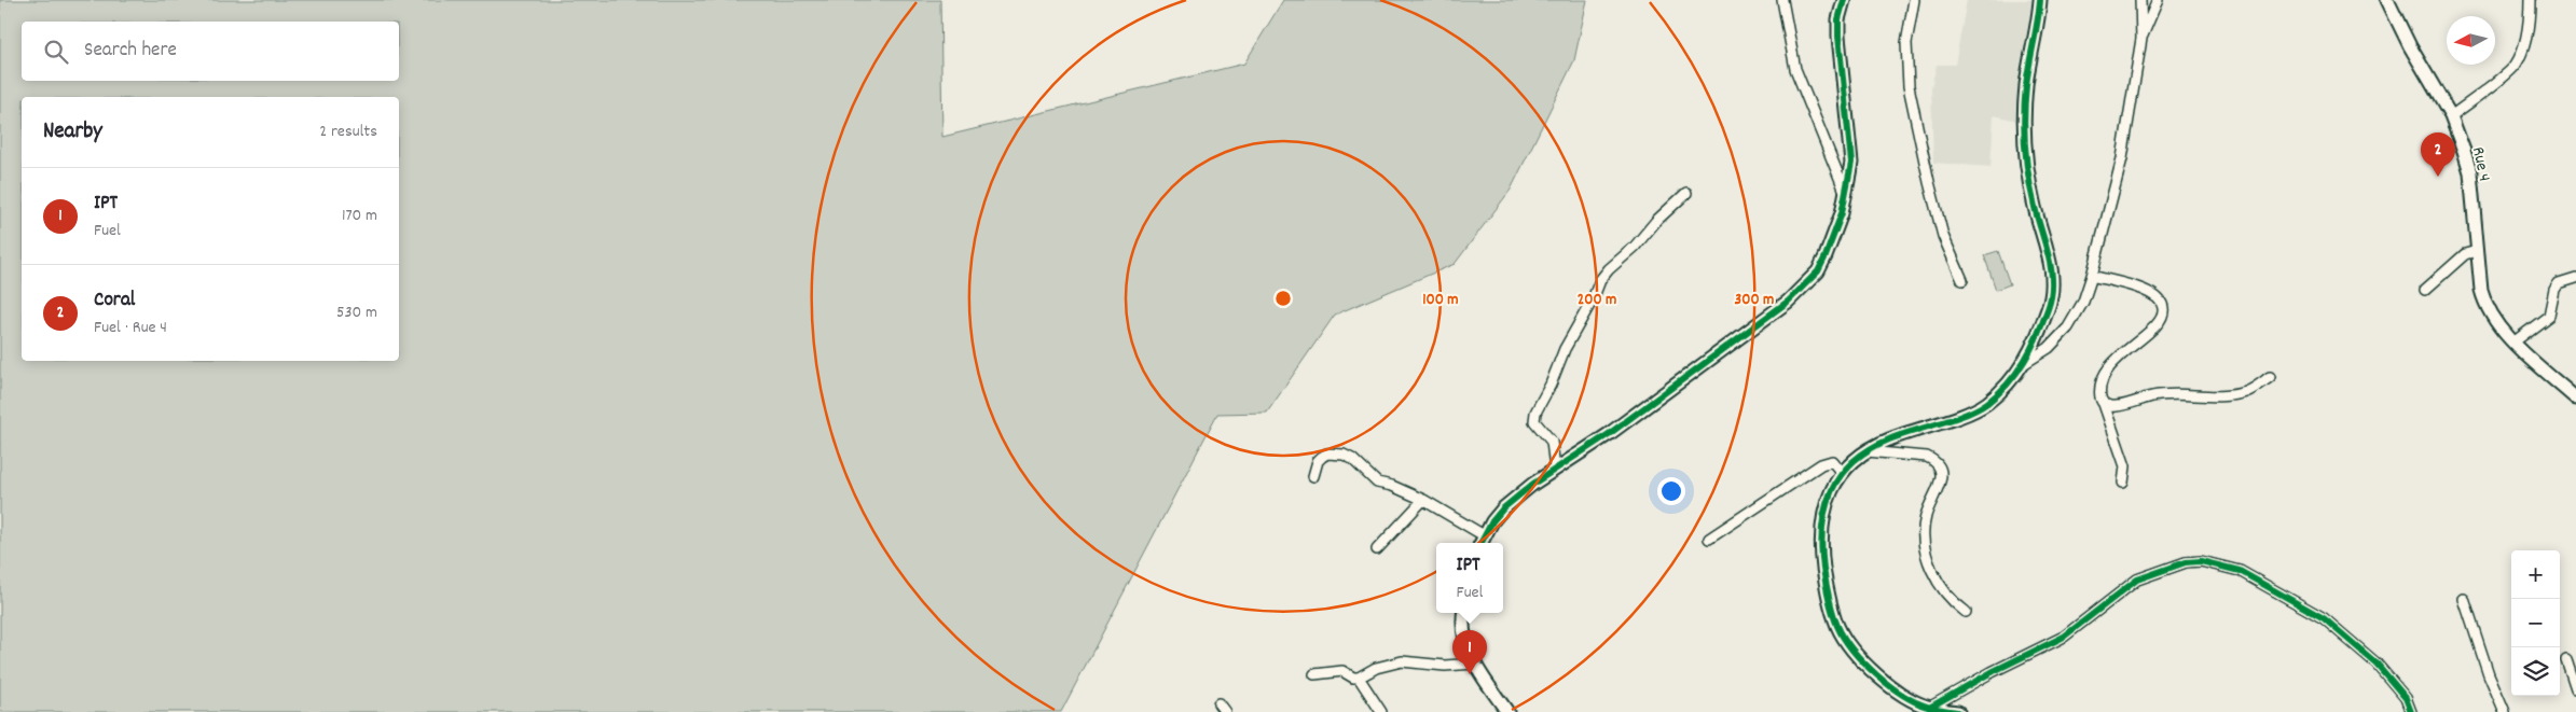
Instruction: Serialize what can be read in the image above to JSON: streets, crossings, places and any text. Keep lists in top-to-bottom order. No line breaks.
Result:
{"streets":{"street":["Rue 4"]},"north":"left","page":{"search":"Search here","heading":["Nearby","2 results"],"pins":["2","1"],"list":[{"mark":"1","name":"IPT","note":"Fuel","value":"170 m"},{"mark":"2","name":"Coral","note":"Fuel · Rue 4","value":"530 m"}],"popup":["IPT","Fuel"],"map_buttons":["+","−"]},"rings":["100 m","200 m","300 m"]}
